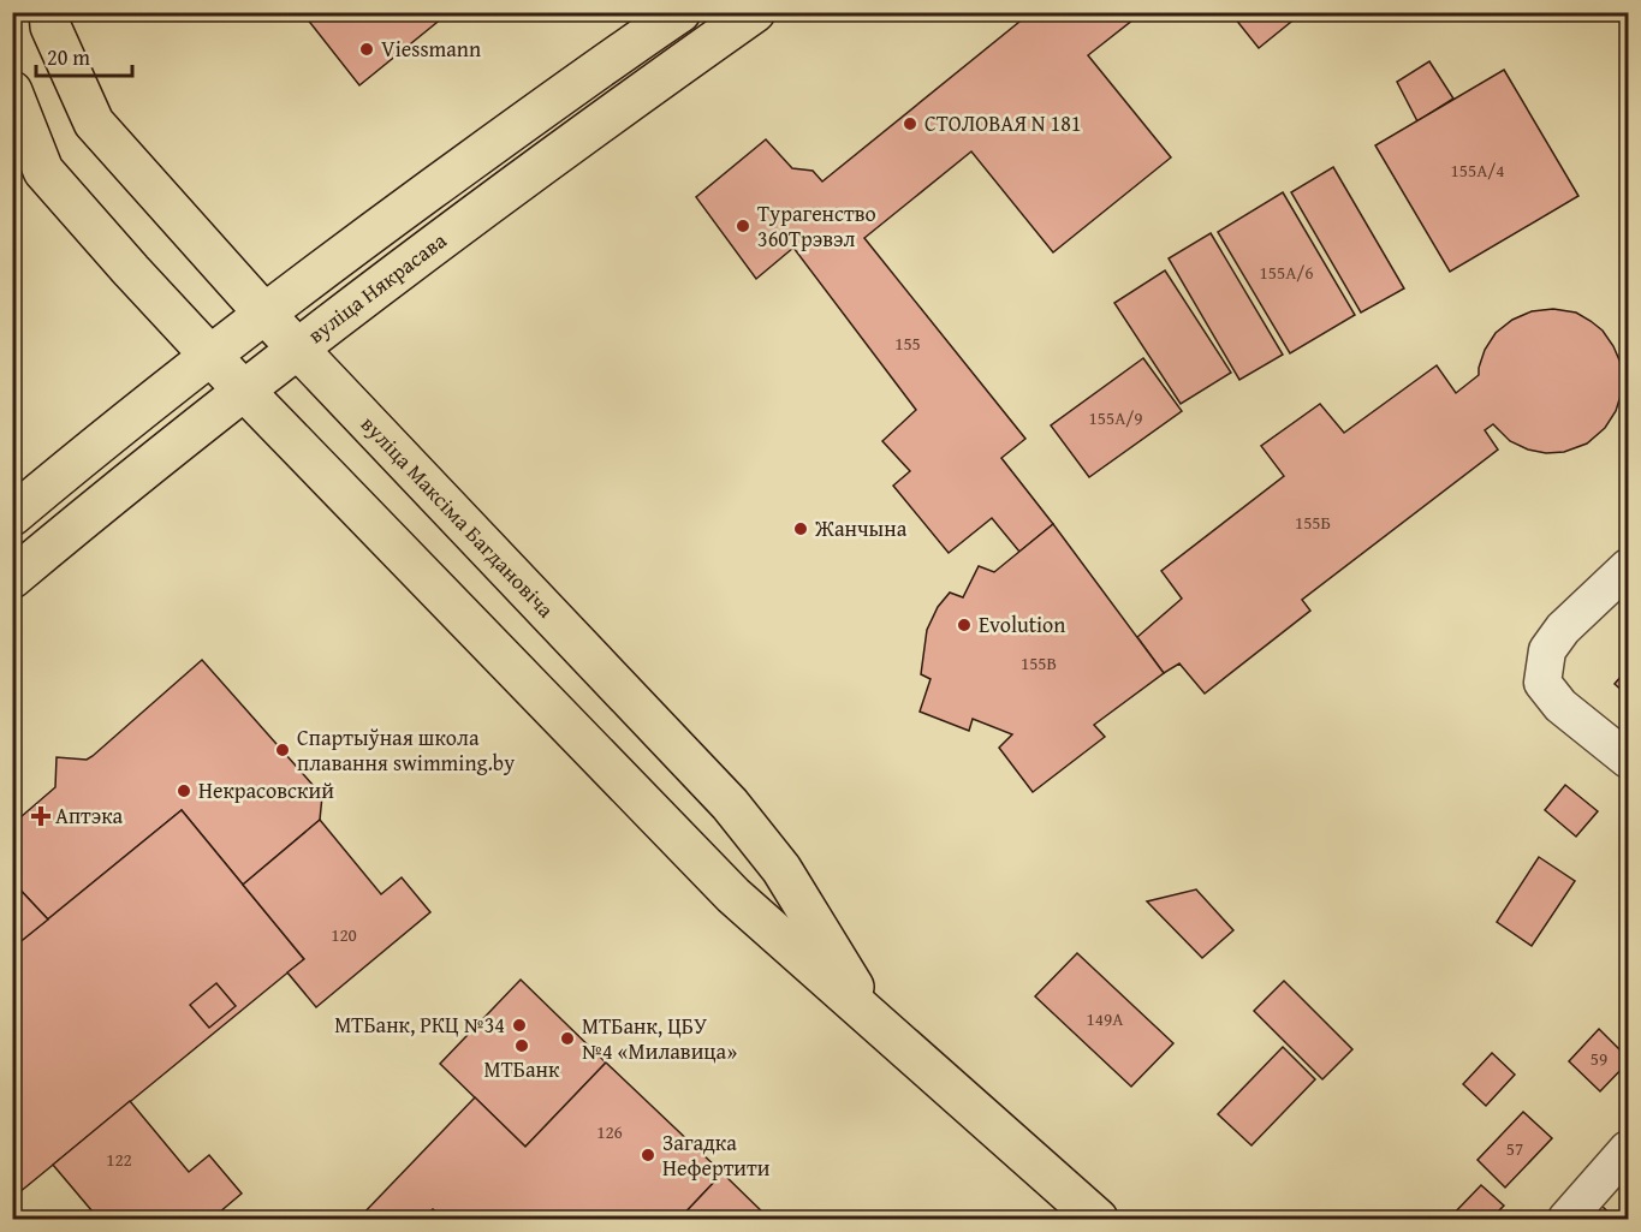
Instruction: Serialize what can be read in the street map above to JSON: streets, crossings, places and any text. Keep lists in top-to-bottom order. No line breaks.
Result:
{"streets":{"main road":["вуліца Някрасава","вуліца Максіма Багдановіча"]},"crossings":[["вуліца Някрасава","вуліца Максіма Багдановіча"]],"places":{"other":["Viessmann","СТОЛОВАЯ N 181","Турагенство 360Трэвэл","Жанчына","Evolution","Спартыўная школа плавання swimming.by","Некрасовский","МТБанк, РКЦ №34","МТБанк, ЦБУ №4 «Милавица»","МТБанк","Загадка Нефертити"],"health":["Аптэка"]},"house_numbers":["155А/4","155А/6","155","155А/9","155Б","155В","120","149А","59","126","57","122"],"scale_bar":"20 m"}
